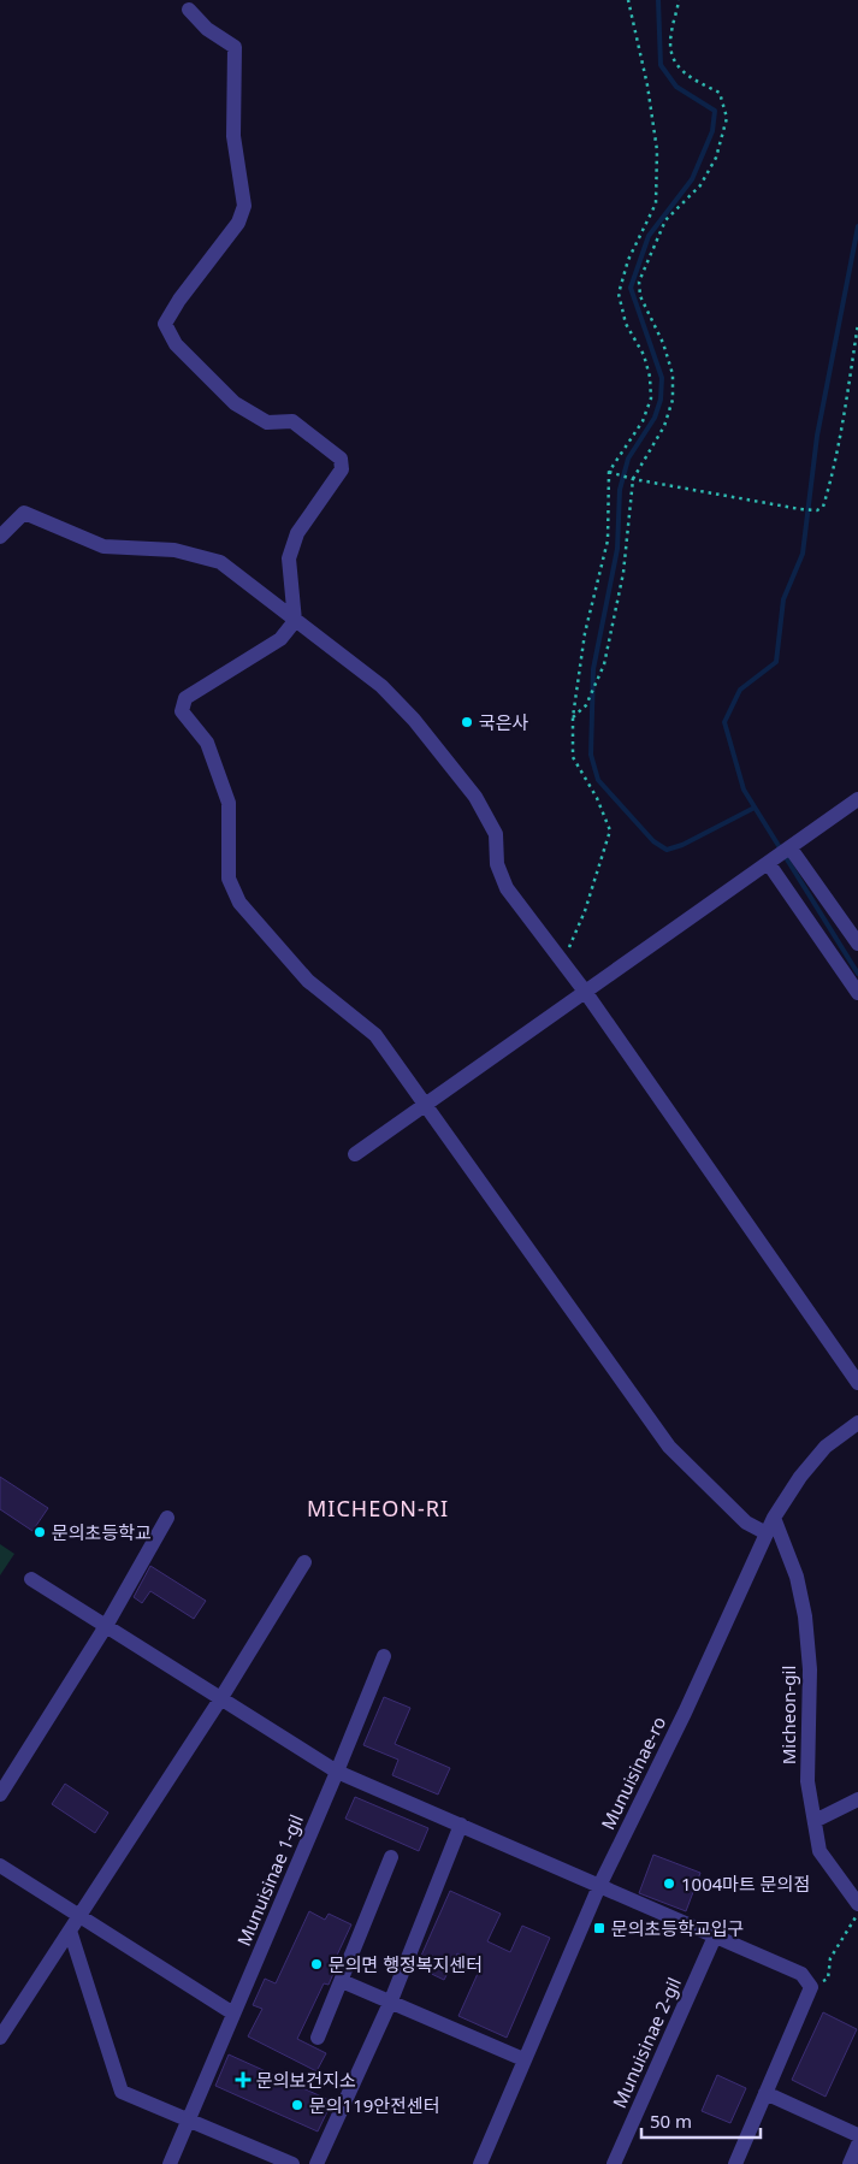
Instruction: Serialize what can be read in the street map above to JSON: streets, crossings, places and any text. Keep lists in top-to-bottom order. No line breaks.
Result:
{"streets":{"street":["Micheon-gil","Munuisinae-ro","Munuisinae 1-gil","Munuisinae 2-gil"]},"crossings":[["Micheon-gil","Munuisinae-ro"]],"districts":["MICHEON-RI"],"places":{"other":["국은사","문의초등학교","1004마트 문의점","문의면 행정복지센터","문의119안전센터"],"transit":["문의초등학교입구"],"health":["문의보건지소"]},"scale_bar":"50 m"}
